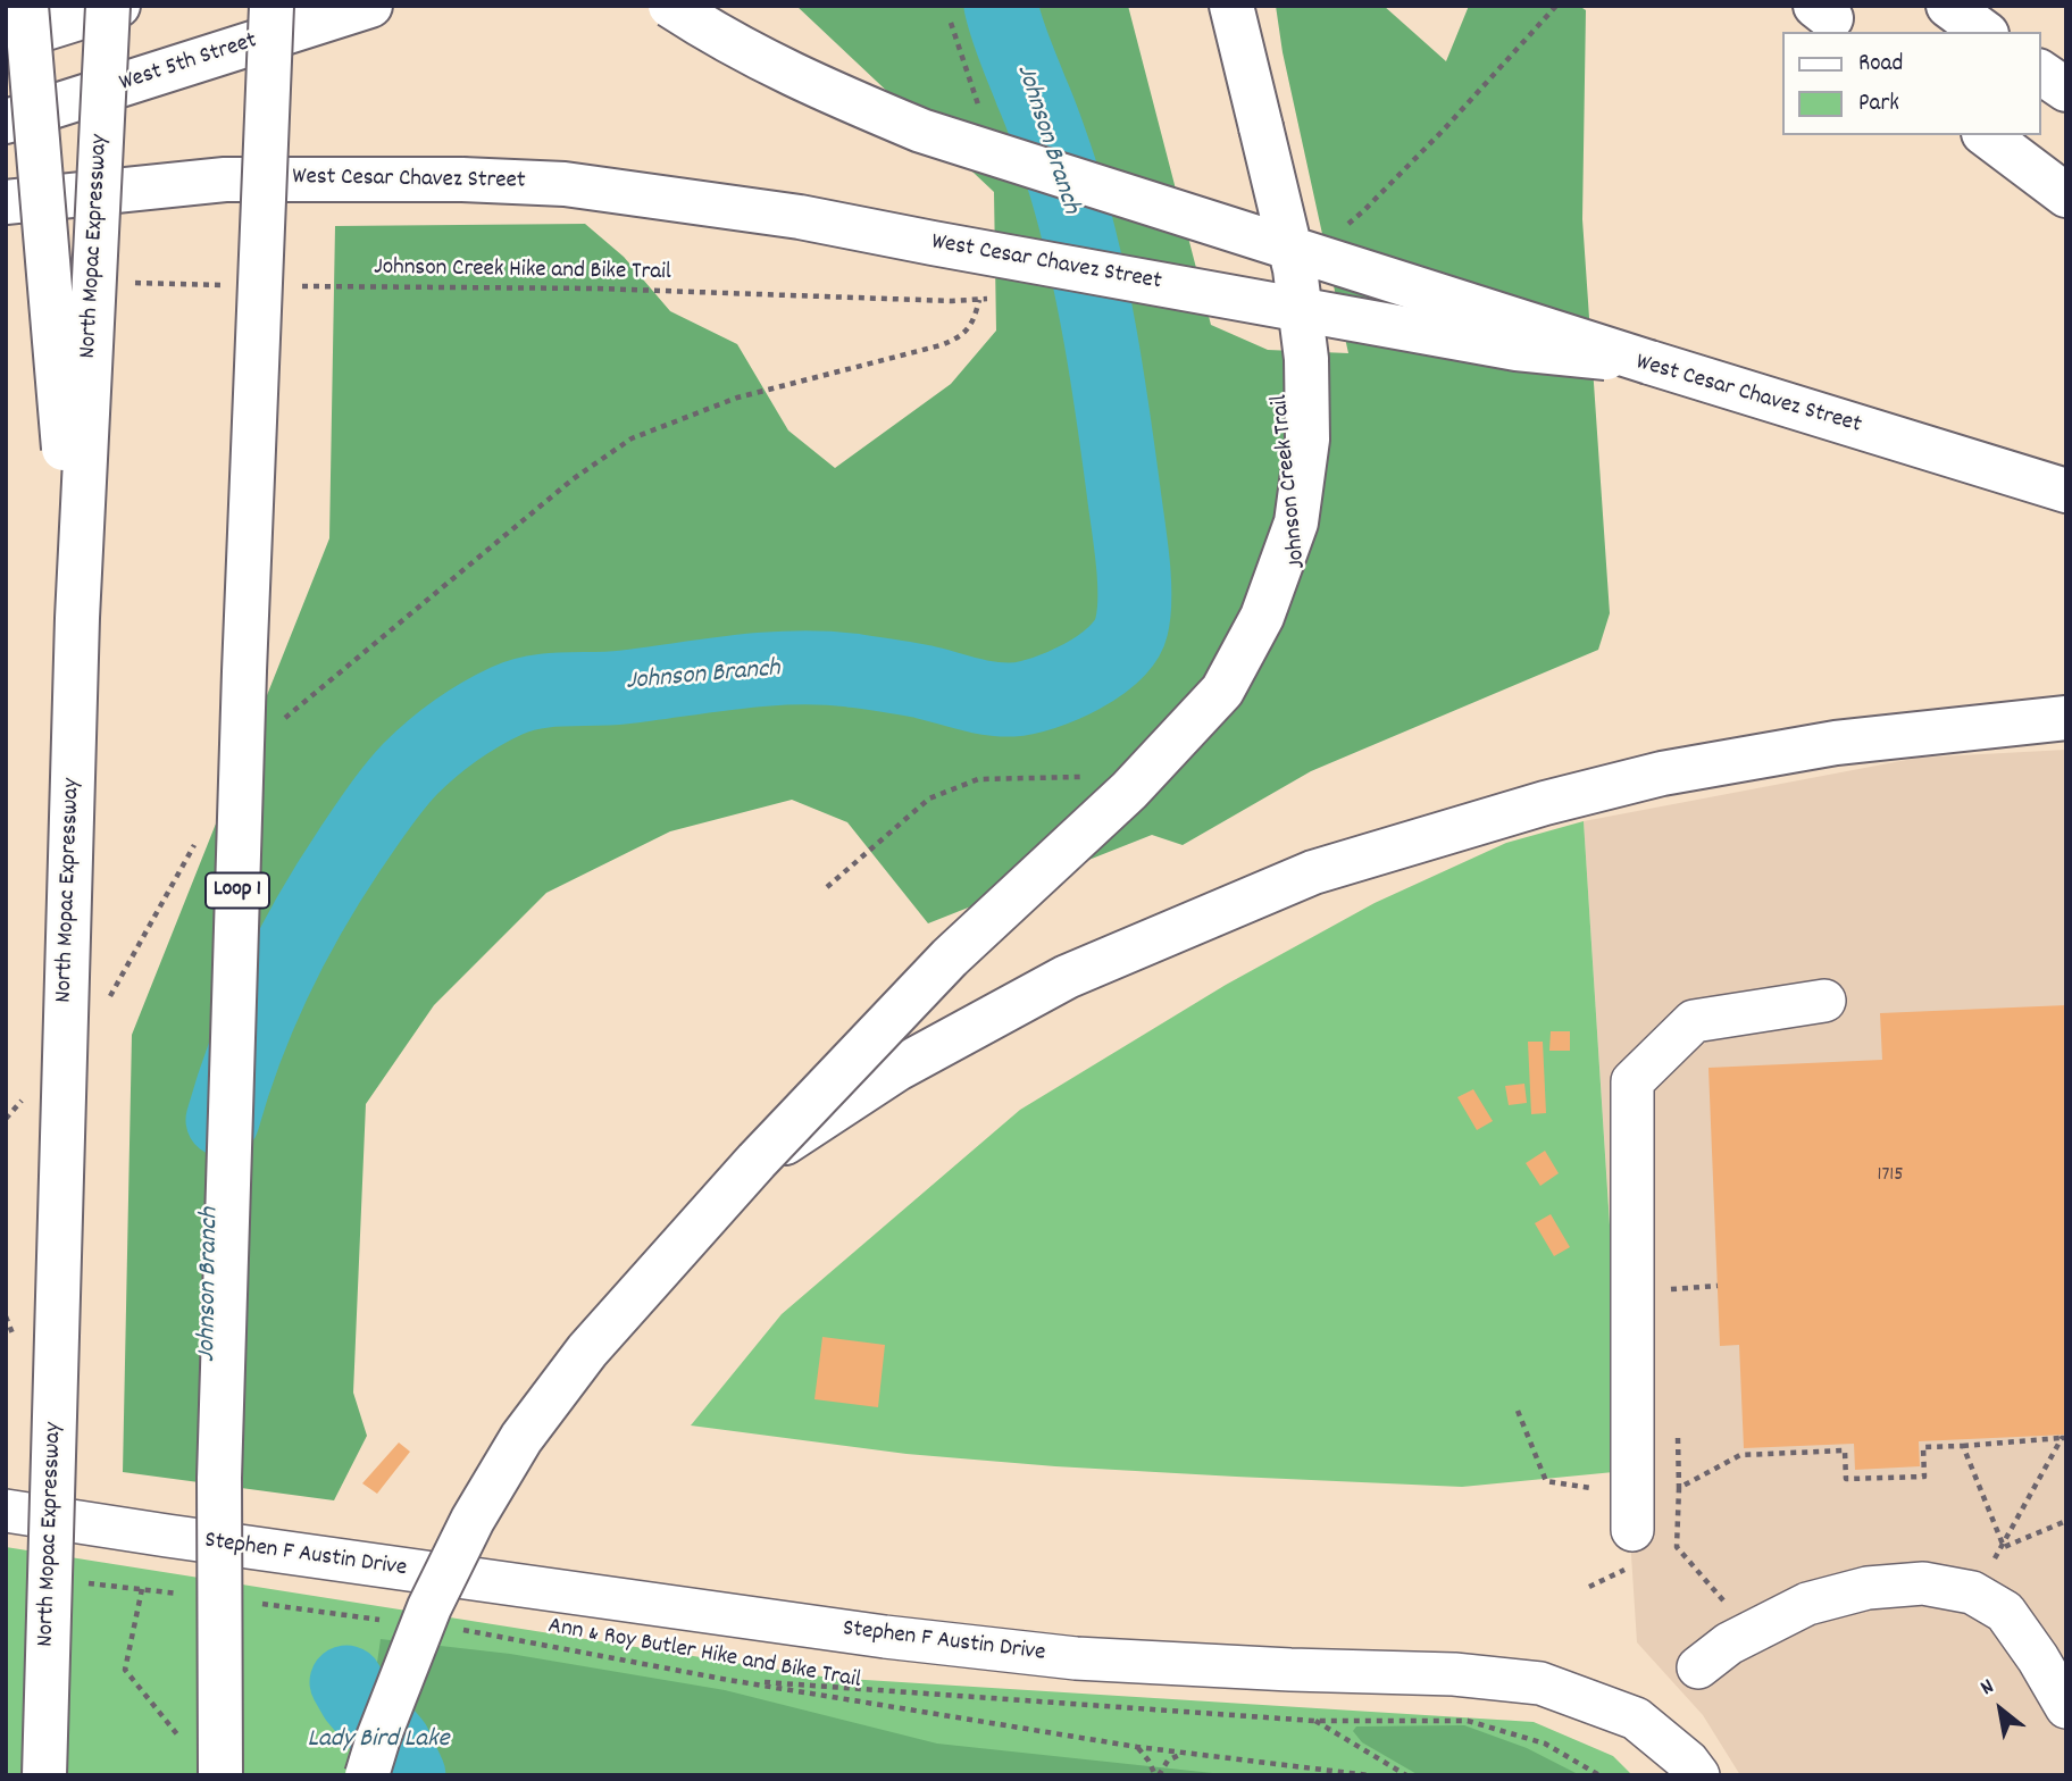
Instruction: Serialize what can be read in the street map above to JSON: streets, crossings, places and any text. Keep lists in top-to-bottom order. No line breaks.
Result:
{"streets":{"main road":["West 5th Street","West Cesar Chavez Street","North Mopac Expressway","Loop 1"],"street":["Stephen F Austin Drive"],"path":["Johnson Creek Hike and Bike Trail","Ann & Roy Butler Hike and Bike Trail"]},"water":["Johnson Branch","Lady Bird Lake"],"house_numbers":["1715"],"legend":["Road","Park"],"north":"top left"}
